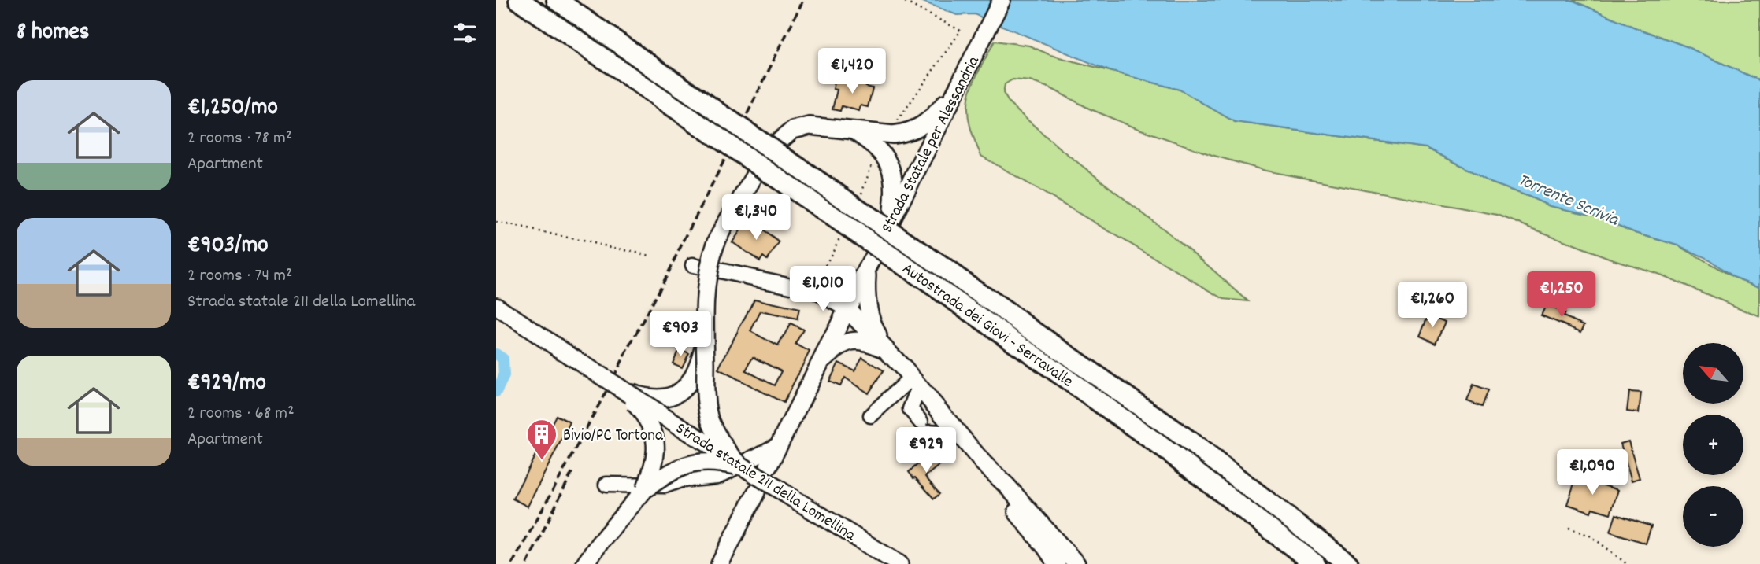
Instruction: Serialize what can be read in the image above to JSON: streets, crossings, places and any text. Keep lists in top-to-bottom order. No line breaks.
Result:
{"streets":{"highway":["Autostrada dei Giovi - Serravalle"],"main road":["Strada Statale per Alessandria","Strada statale 211 della Lomellina"]},"water":["Torrente Scrivia"],"places":{"building":["Bivio/PC Tortona"]},"north":"top left","page":{"heading":"8 homes","price":["€1,420","€1,340","€1,010","€1,250","€1,260","€903","€929","€1,090"],"list":[{"name":"€1,250/mo","note":"2 rooms · 78 m² · Apartment"},{"name":"€903/mo","note":"2 rooms · 74 m² · Strada statale 211 della Lomellina"},{"name":"€929/mo","note":"2 rooms · 68 m² · Apartment"}],"map_buttons":["+","−"]}}
